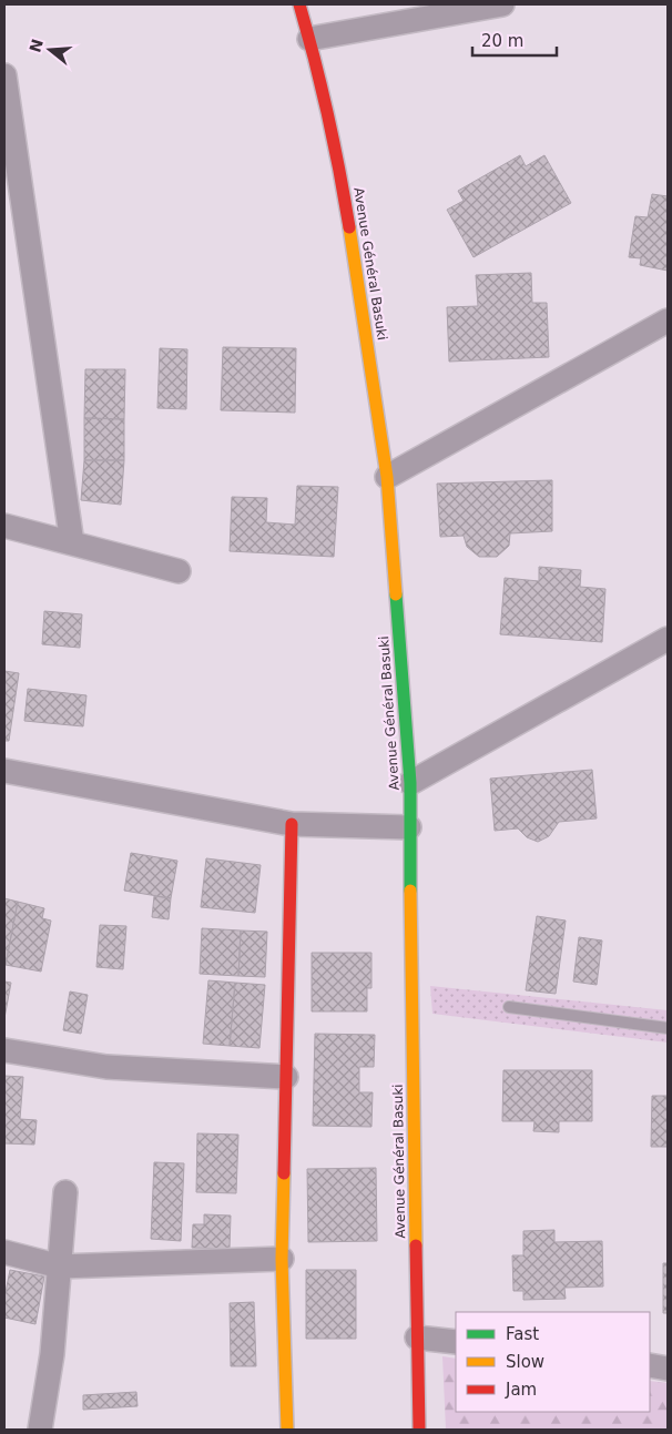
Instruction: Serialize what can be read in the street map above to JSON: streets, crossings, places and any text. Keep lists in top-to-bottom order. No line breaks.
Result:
{"streets":{"street":["Avenue Général Basuki"]},"legend":["Fast","Slow","Jam"],"scale_bar":"20 m","north":"left"}
